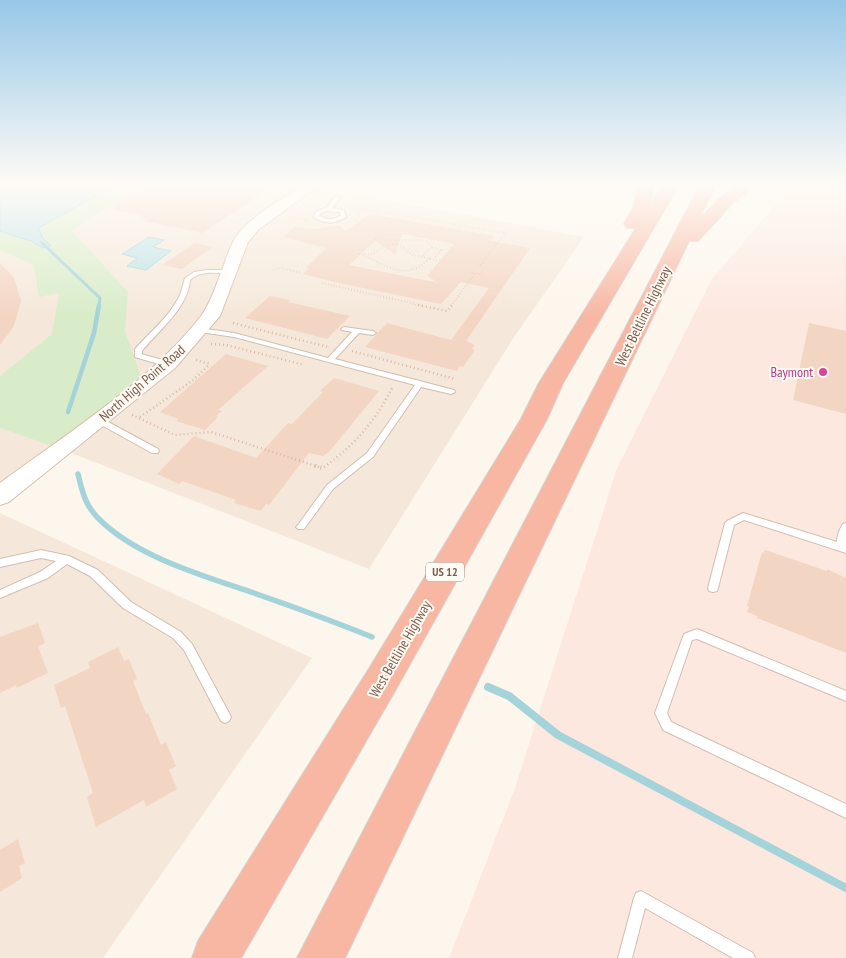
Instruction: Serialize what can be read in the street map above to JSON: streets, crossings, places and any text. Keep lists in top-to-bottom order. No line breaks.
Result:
{"streets":{"highway":["West Beltline Highway","US 12"],"street":["North High Point Road"]},"places":["Baymont"]}
